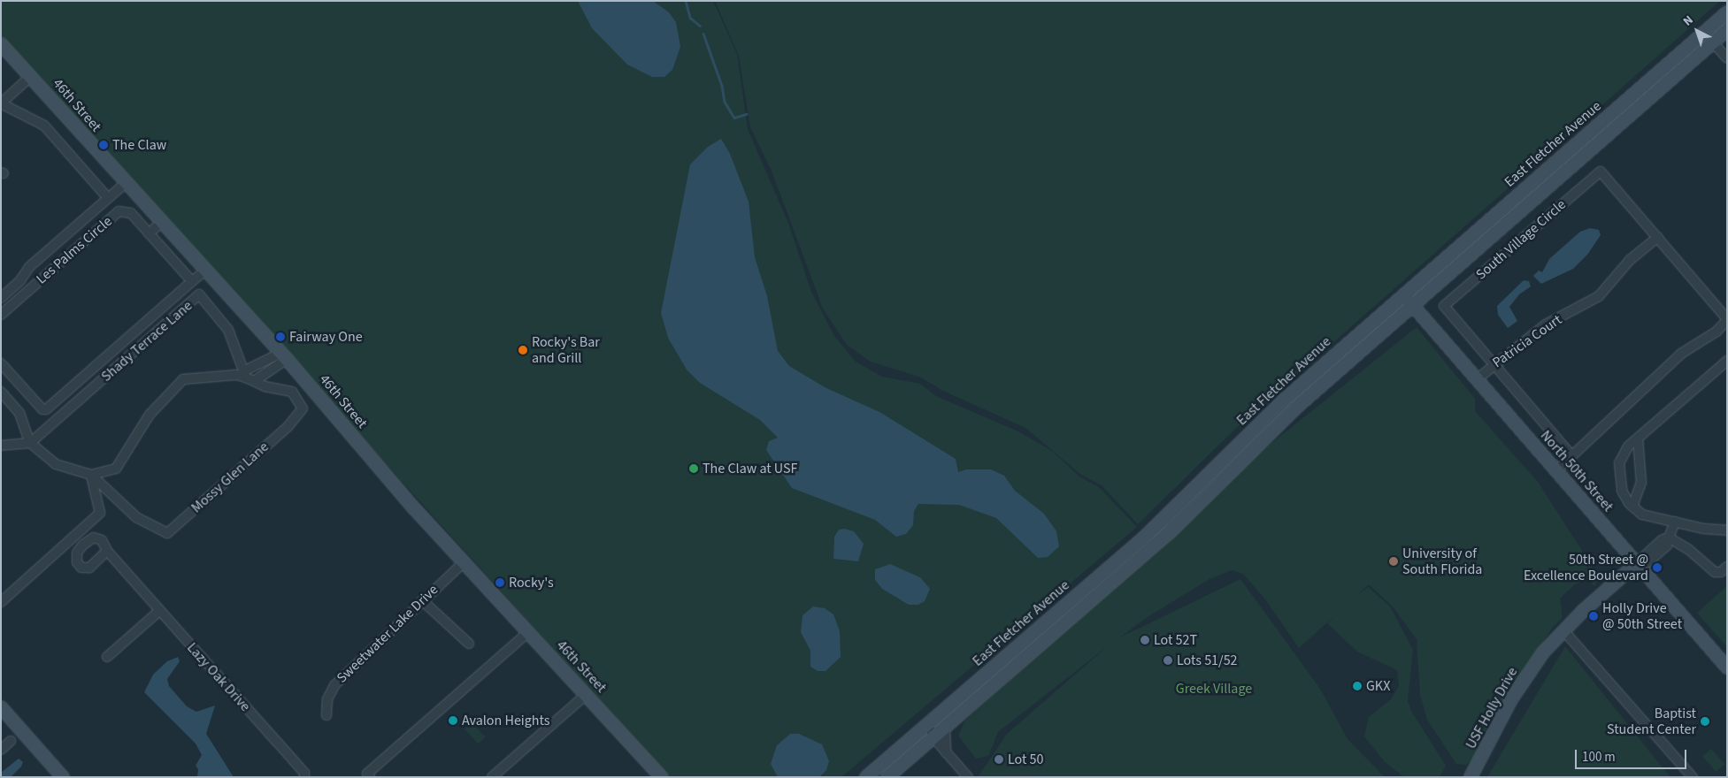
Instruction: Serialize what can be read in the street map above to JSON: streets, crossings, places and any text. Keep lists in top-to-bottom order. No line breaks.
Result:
{"streets":{"main road":["46th Street","East Fletcher Avenue","North 50th Street","USF Holly Drive"],"street":["South Village Circle","Les Palms Circle","Shady Terrace Lane","Patricia Court","Mossy Glen Lane","Sweetwater Lake Drive","Lazy Oak Drive"]},"crossings":[["46th Street","Sweetwater Lake Drive"],["East Fletcher Avenue","North 50th Street"],["South Village Circle","Patricia Court"],["South Village Circle","North 50th Street"],["Shady Terrace Lane","Mossy Glen Lane"],["Patricia Court","North 50th Street"],["North 50th Street","USF Holly Drive"]],"parks":["Greek Village"],"places":["The Claw","Fairway One","Rocky's Bar and Grill","The Claw at USF","University of South Florida","50th Street @ Excellence Boulevard","Rocky's","Holly Drive @ 50th Street","Lot 52T","Lots 51/52","GKX","Avalon Heights","Baptist Student Center","Lot 50"],"scale_bar":"100 m","north":"top left"}
